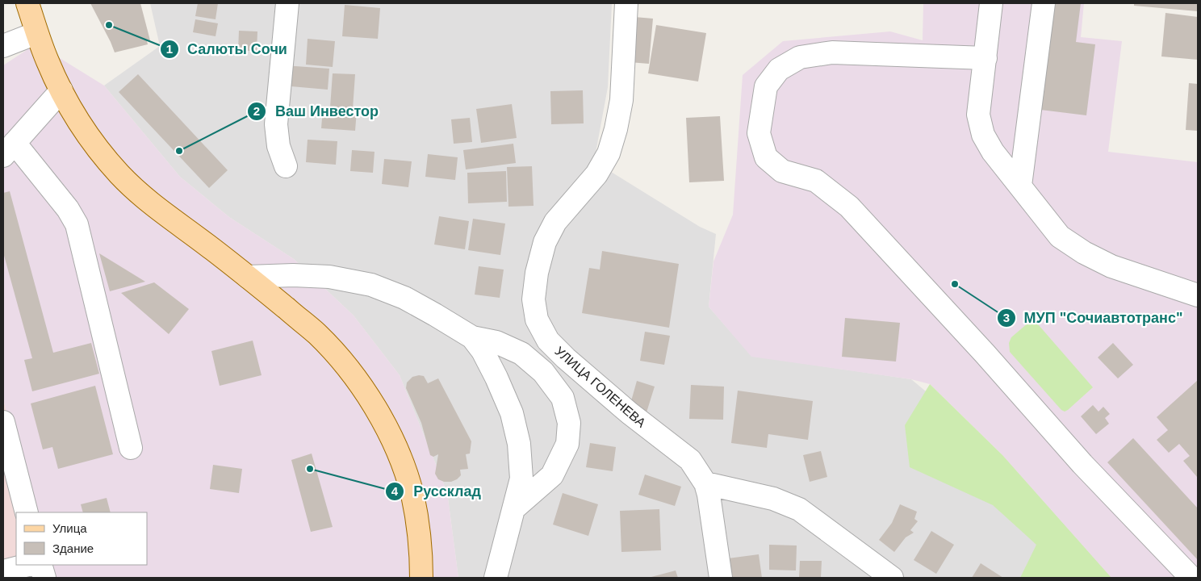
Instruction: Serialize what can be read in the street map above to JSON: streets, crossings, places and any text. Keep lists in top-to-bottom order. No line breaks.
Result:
{"streets":{"street":["УЛИЦА ГОЛЕНЕВА"]},"places":["Салюты Сочи","Ваш Инвестор","МУП \"Сочиавтотранс\"","Руссклад"],"legend":["Улица","Здание"]}
